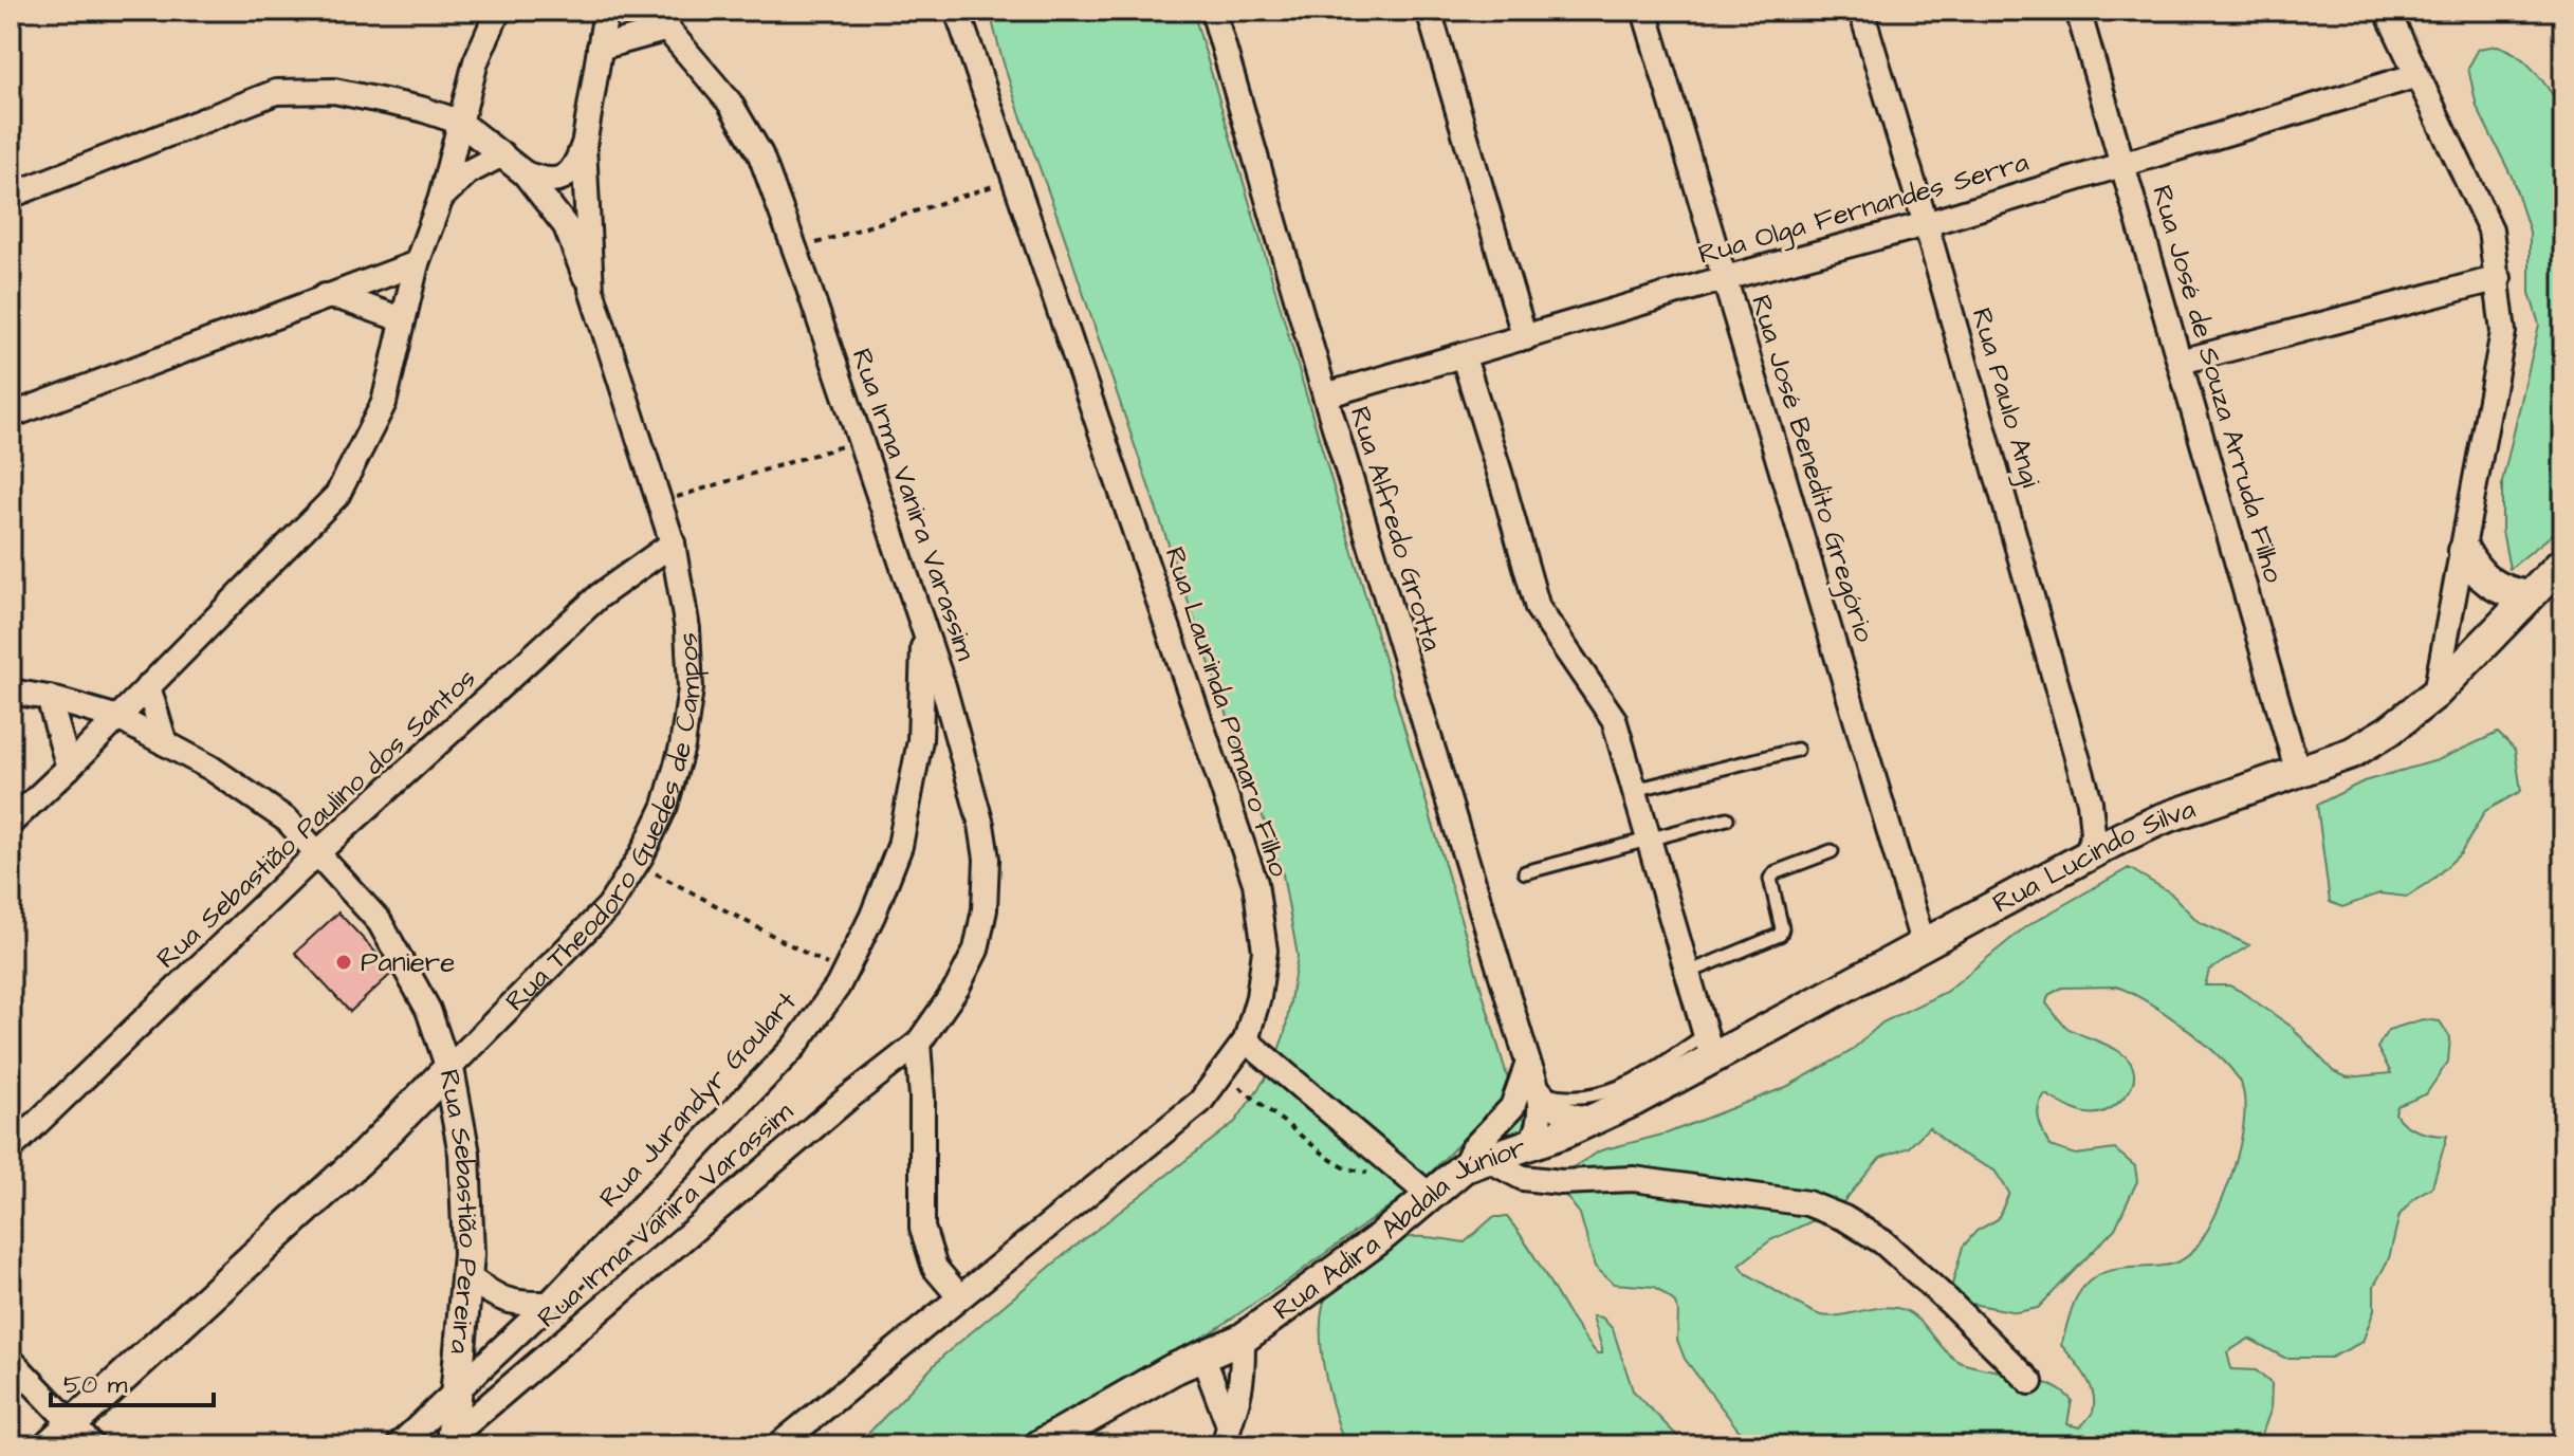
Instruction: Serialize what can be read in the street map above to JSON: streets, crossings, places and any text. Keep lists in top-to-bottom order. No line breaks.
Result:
{"streets":{"street":["Rua Olga Fernandes Serra","Rua José de Souza Arruda Filho","Rua Paulo Angi","Rua José Benedito Gregório","Rua Irma Vanira Varassim","Rua Alfredo Grotta","Rua Laurinda Pomaro Filho","Rua Theodoro Guedes de Campos","Rua Sebastião Paulino dos Santos","Rua Lucindo Silva","Rua Jurandyr Goulart","Rua Sebastião Pereira","Rua Adira Abdala Júnior"]},"crossings":[["Rua Olga Fernandes Serra","Rua José de Souza Arruda Filho"],["Rua Olga Fernandes Serra","Rua Paulo Angi"],["Rua Olga Fernandes Serra","Rua José Benedito Gregório"],["Rua Olga Fernandes Serra","Rua Alfredo Grotta"],["Rua José de Souza Arruda Filho","Rua Lucindo Silva"],["Rua Paulo Angi","Rua Lucindo Silva"],["Rua José Benedito Gregório","Rua Lucindo Silva"],["Rua Irma Vanira Varassim","Rua Jurandyr Goulart"],["Rua Irma Vanira Varassim","Rua Sebastião Pereira"],["Rua Alfredo Grotta","Rua Adira Abdala Júnior"],["Rua Theodoro Guedes de Campos","Rua Sebastião Paulino dos Santos"],["Rua Theodoro Guedes de Campos","Rua Sebastião Pereira"],["Rua Sebastião Paulino dos Santos","Rua Sebastião Pereira"],["Rua Lucindo Silva","Rua Adira Abdala Júnior"],["Rua Jurandyr Goulart","Rua Sebastião Pereira"]],"places":["Paniere"],"scale_bar":"50 m"}
